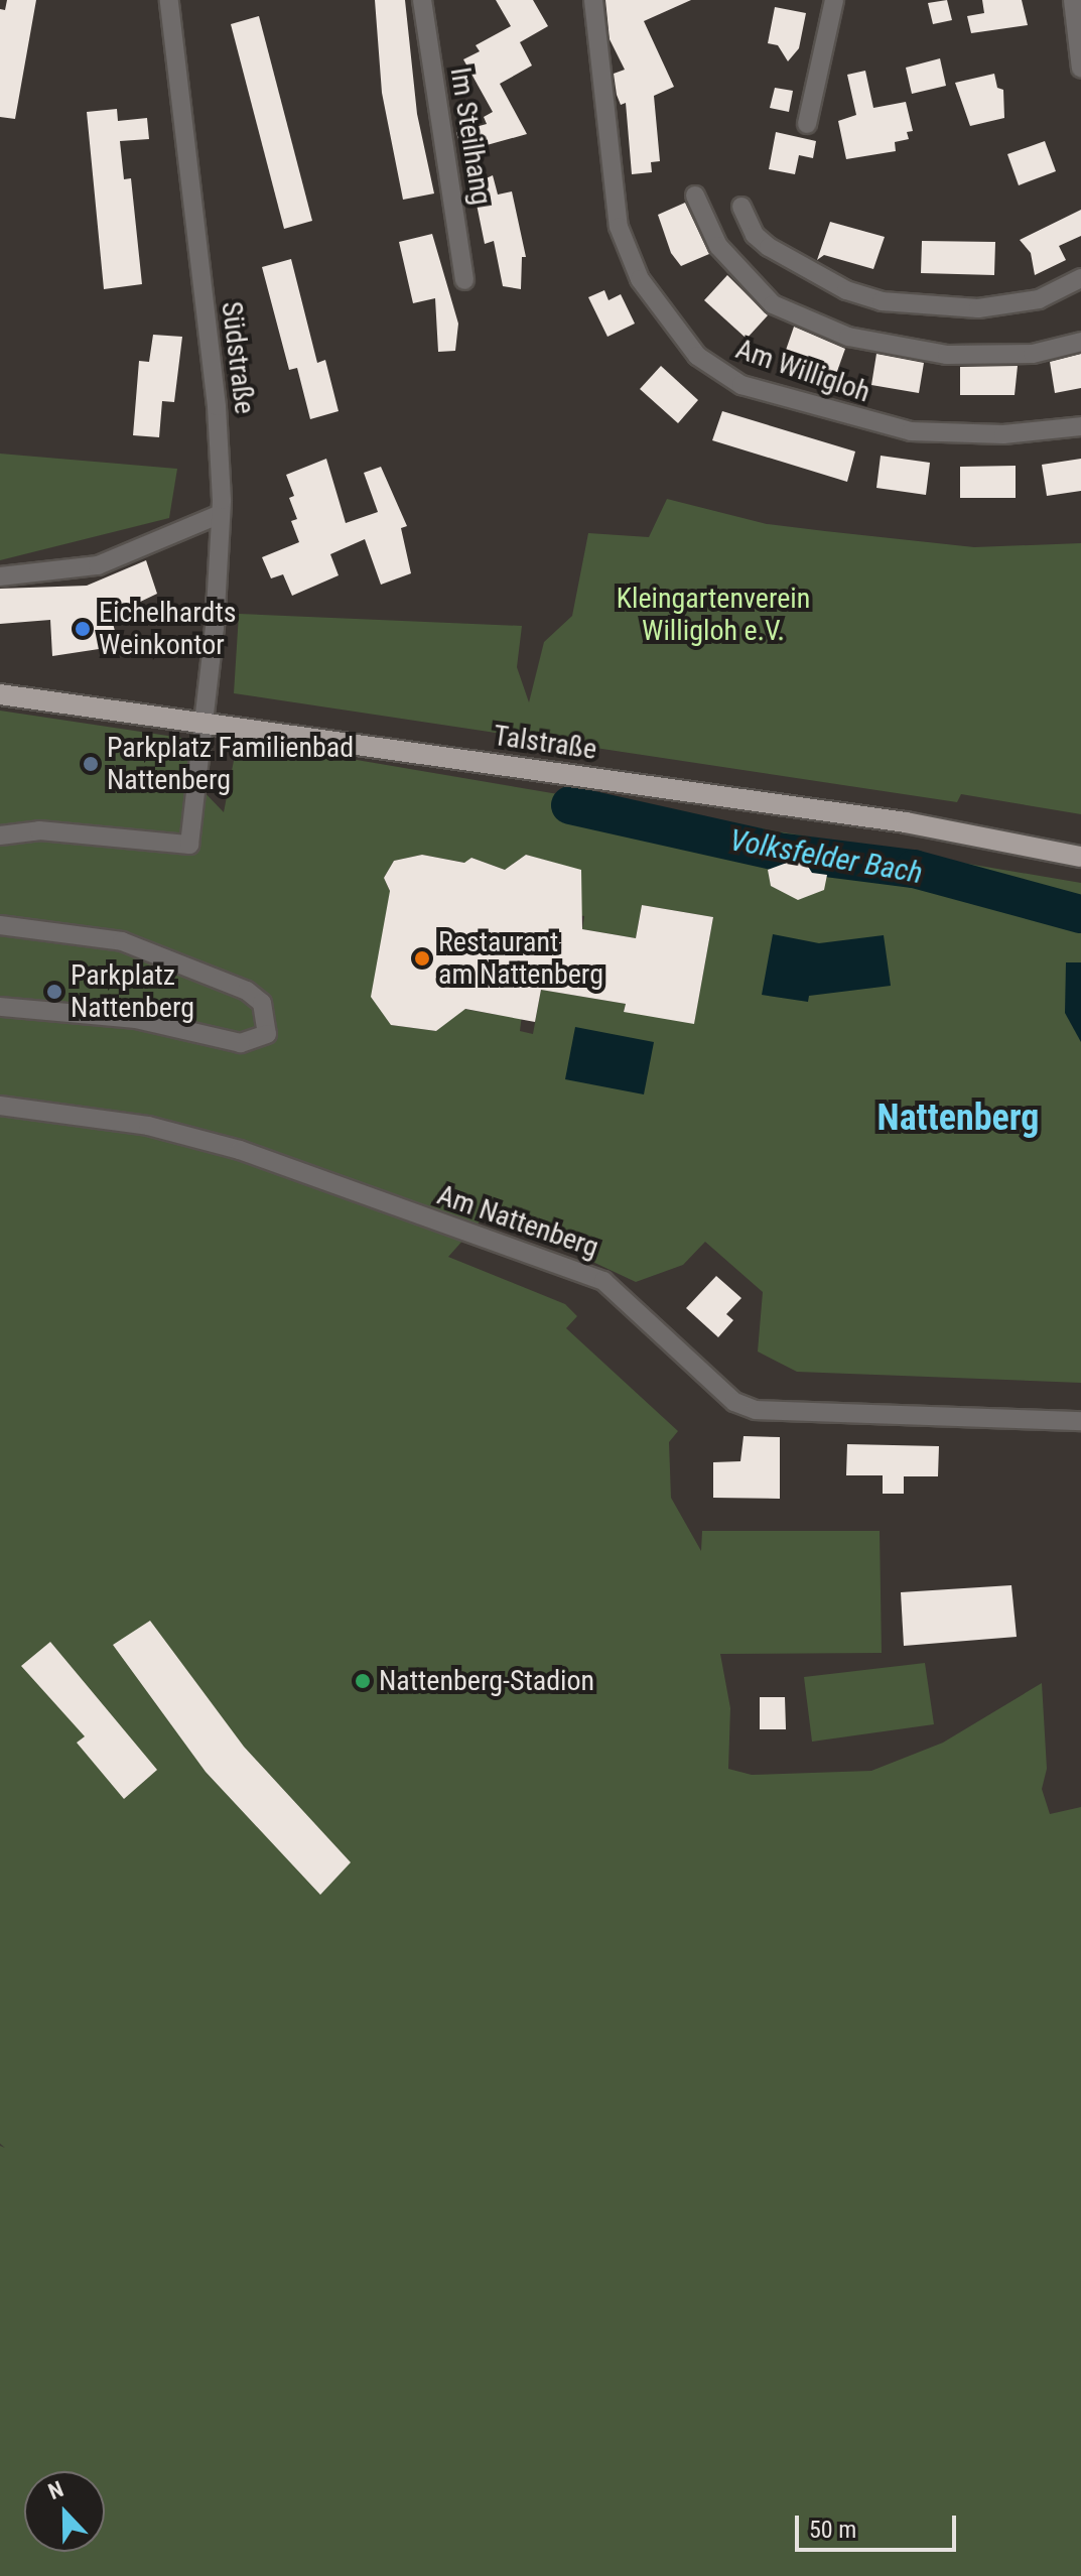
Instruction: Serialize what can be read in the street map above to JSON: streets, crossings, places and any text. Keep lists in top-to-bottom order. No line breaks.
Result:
{"streets":{"main road":["Talstraße"],"street":["Im Steilhang","Südstraße","Am Willigloh","Am Nattenberg"]},"crossings":[["Südstraße","Talstraße"]],"districts":["Nattenberg"],"water":["Volksfelder Bach"],"parks":["Kleingartenverein Willigloh e.V."],"places":["Eichelhardts Weinkontor","Parkplatz Familienbad Nattenberg","Restaurant am Nattenberg","Parkplatz Nattenberg","Nattenberg-Stadion"],"scale_bar":"50 m","north":"top"}
